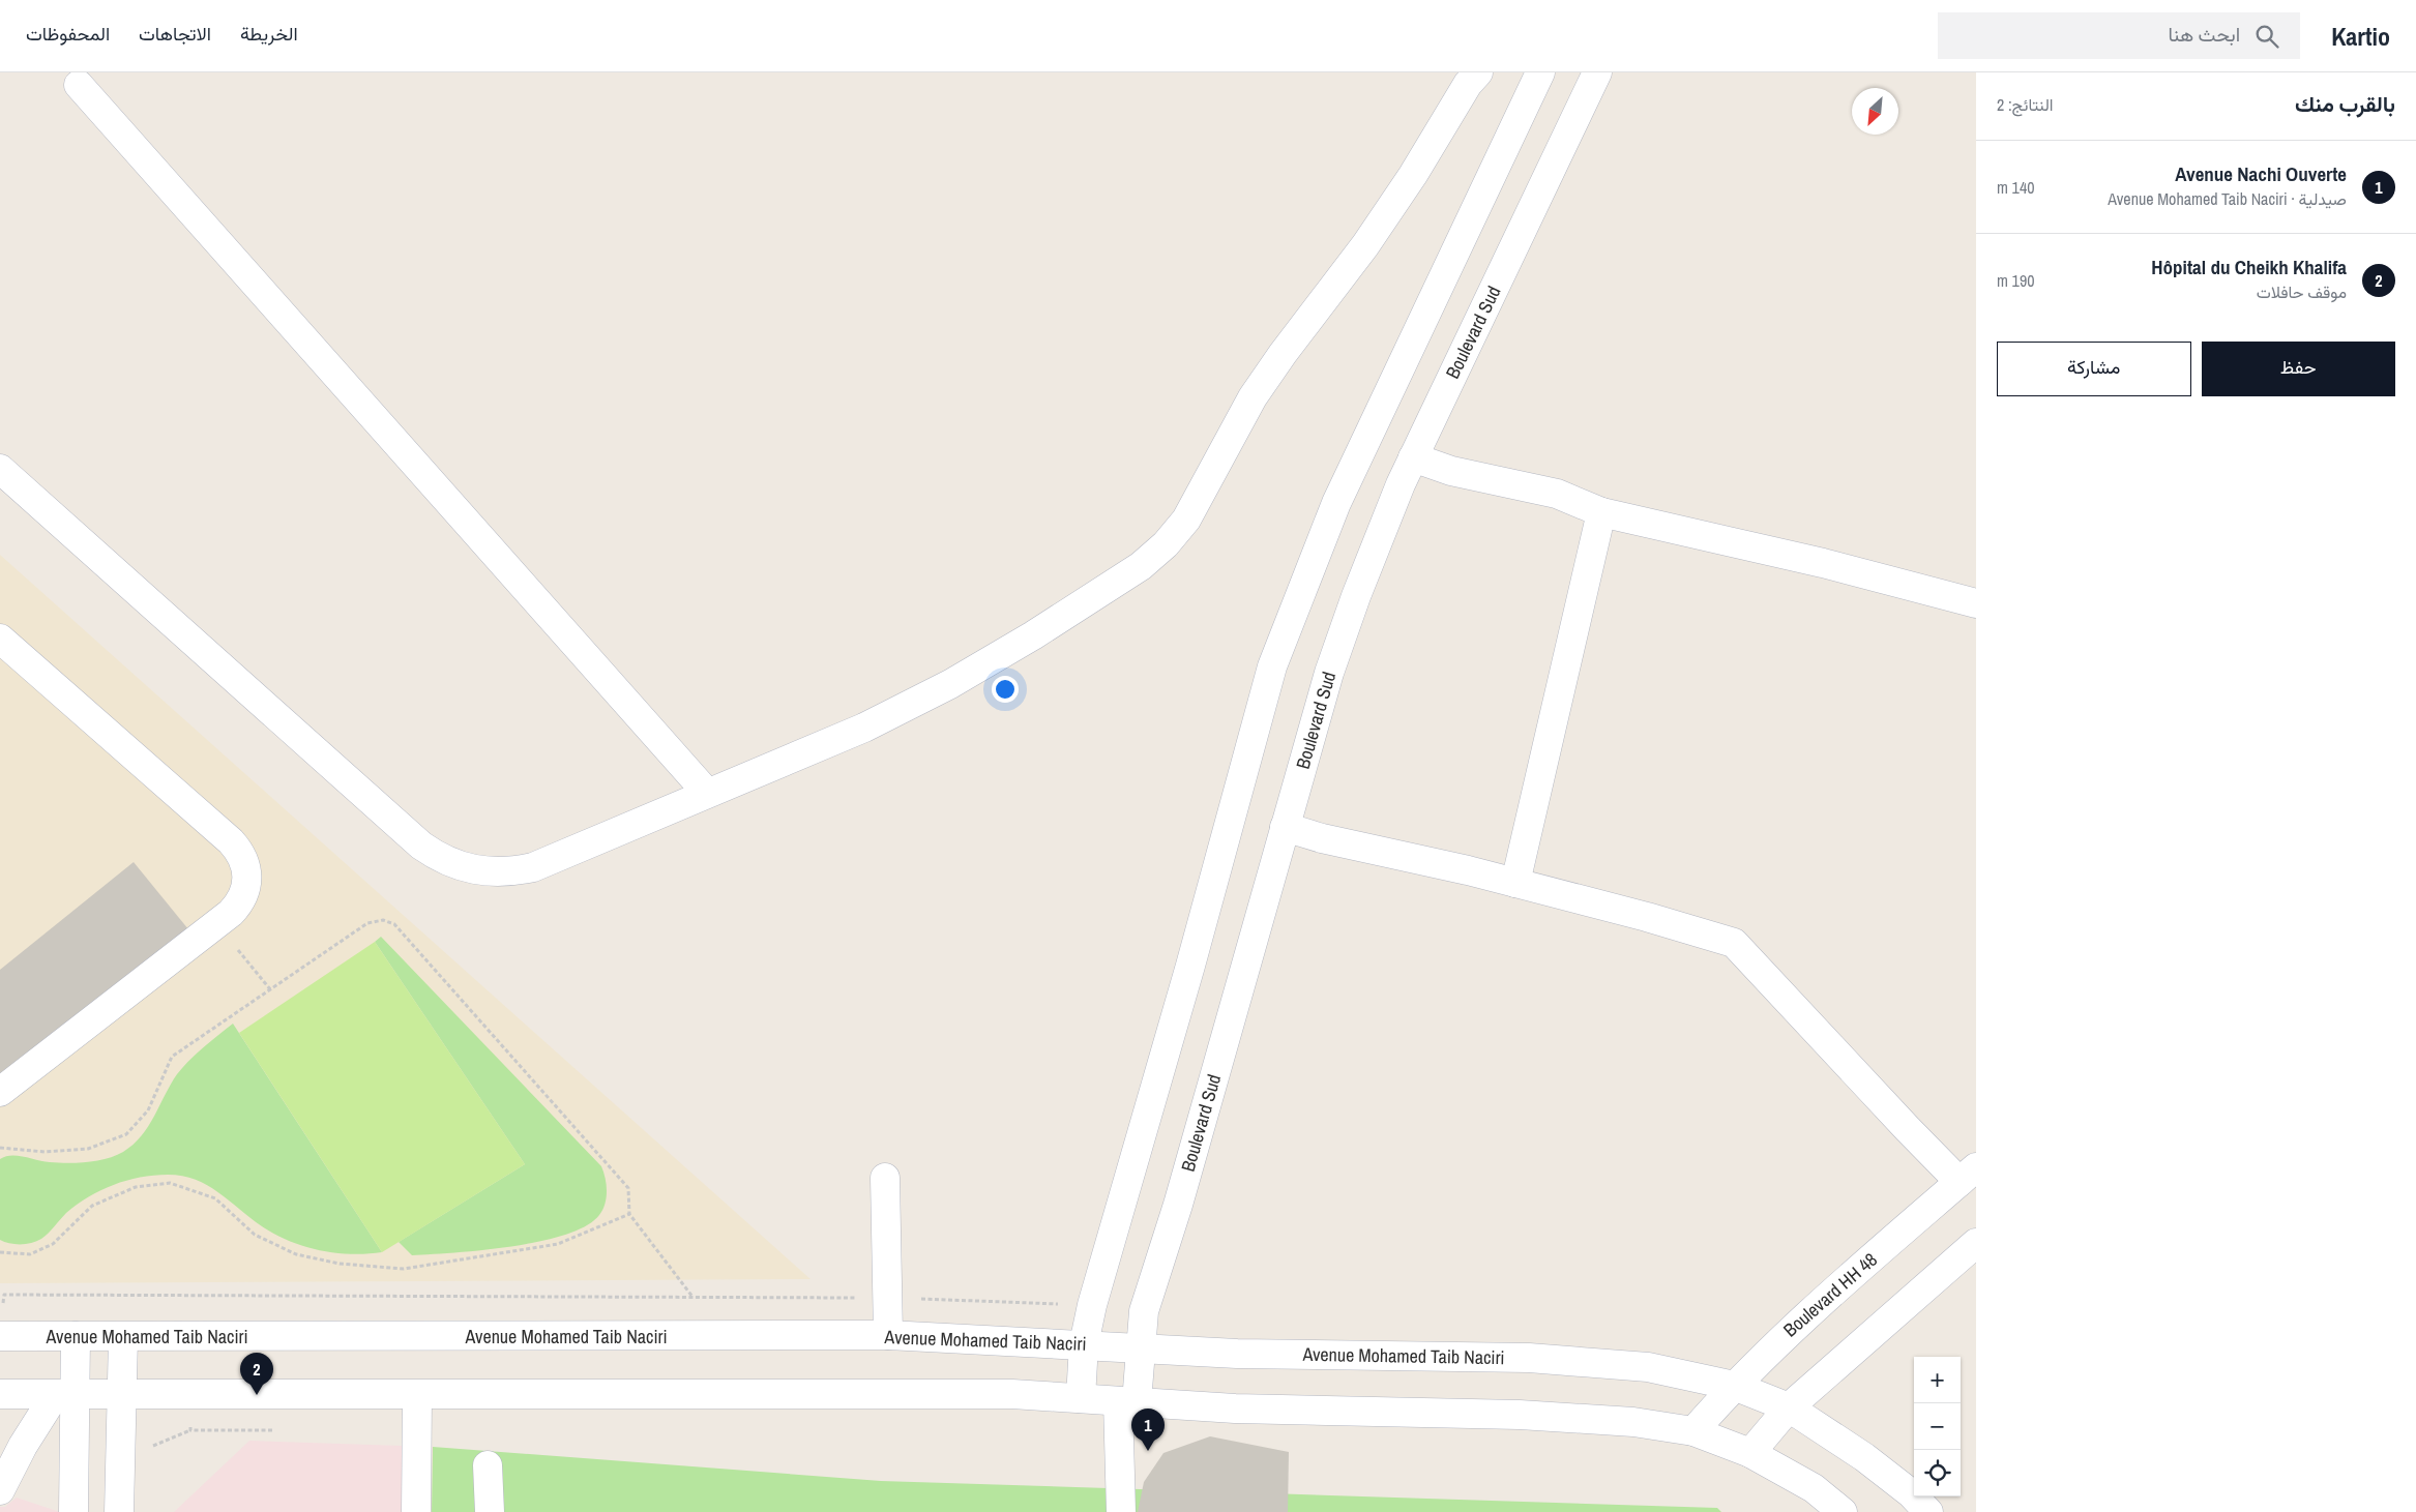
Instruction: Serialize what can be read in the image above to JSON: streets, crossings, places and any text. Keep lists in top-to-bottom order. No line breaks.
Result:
{"streets":{"street":["Boulevard Sud","Boulevard HH 48","Avenue Mohamed Taib Naciri"]},"crossings":[["Boulevard Sud","Avenue Mohamed Taib Naciri"],["Boulevard HH 48","Avenue Mohamed Taib Naciri"]],"north":"bottom left","page":{"header":"Kartio","search":"ابحث هنا","nav":["الخريطة","الاتجاهات","المحفوظات"],"heading":["بالقرب منك","النتائج: 2"],"list":[{"mark":"1","name":"Avenue Nachi Ouverte","note":"صيدلية · Avenue Mohamed Taib Naciri","value":"140 m"},{"mark":"2","name":"Hôpital du Cheikh Khalifa","note":"موقف حافلات","value":"190 m"}],"buttons":["حفظ","مشاركة"],"pins":["2","1"],"map_buttons":["+","−"]}}
